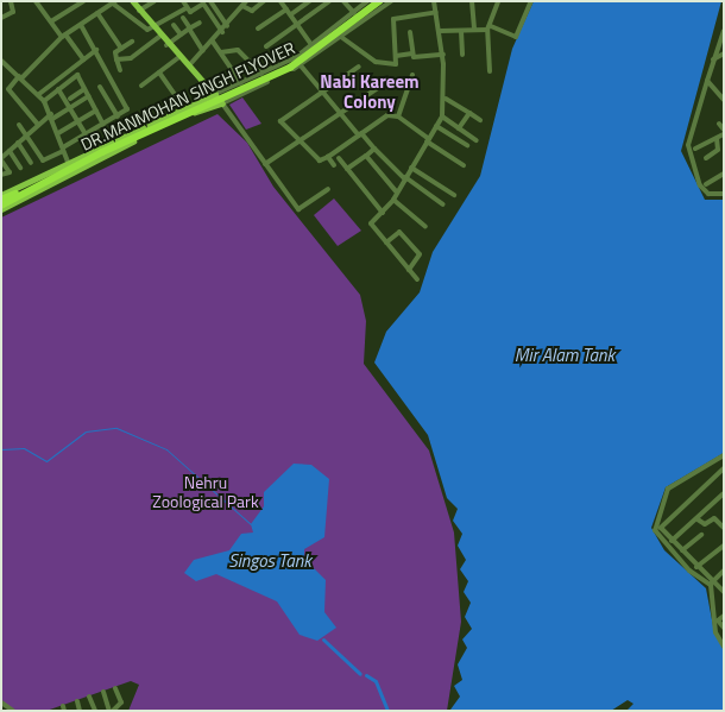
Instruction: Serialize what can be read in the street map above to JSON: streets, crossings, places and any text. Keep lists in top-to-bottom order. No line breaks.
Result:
{"streets":{"highway":["DR.MANMOHAN SINGH FLYOVER"]},"districts":["Nabi Kareem Colony"],"water":["Mir Alam Tank","Singos Tank"],"parks":["Nehru Zoological Park"]}
